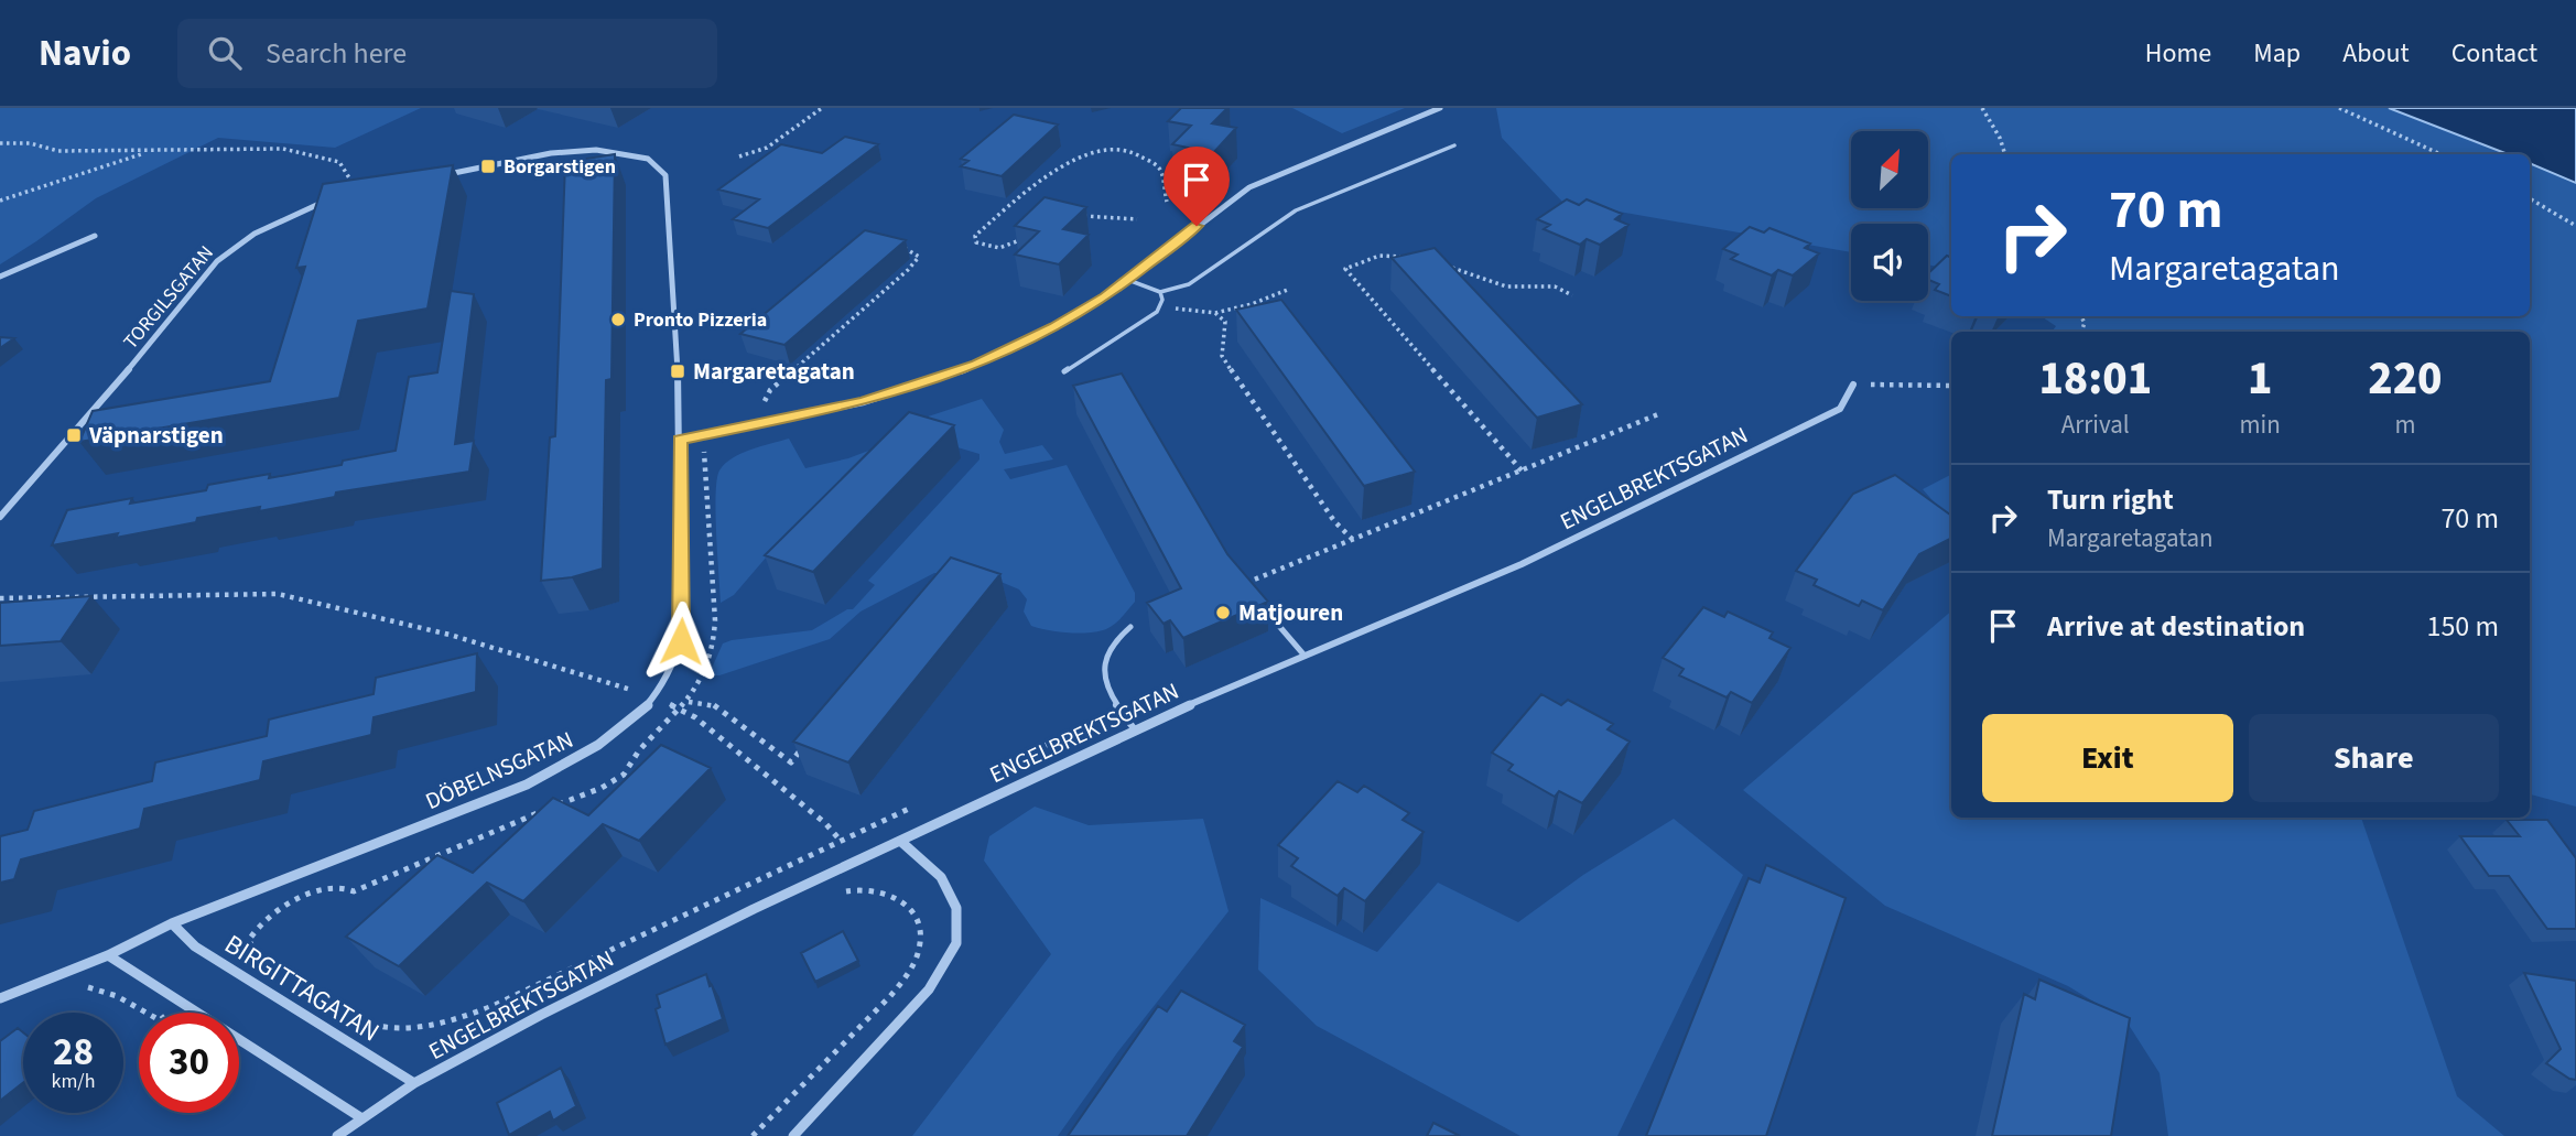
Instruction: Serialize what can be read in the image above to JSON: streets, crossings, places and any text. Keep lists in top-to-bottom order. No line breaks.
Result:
{"streets":{"street":["TORGILSGATAN","ENGELBREKTSGATAN","DÖBELNSGATAN","BIRGITTAGATAN"]},"crossings":[["ENGELBREKTSGATAN","BIRGITTAGATAN"],["DÖBELNSGATAN","BIRGITTAGATAN"]],"places":{"transit":["Borgarstigen","Margaretagatan","Väpnarstigen"],"other":["Pronto Pizzeria","Matjouren"]},"north":"top right","page":{"header":"Navio","search":"Search here","nav":["Home","Map","About","Contact"],"turn":["70 m","Margaretagatan"],"eta":["18:01","Arrival","1","min","220","m"],"list":[{"name":"Turn right","note":"Margaretagatan","value":"70 m"},{"name":"Arrive at destination","value":"150 m"}],"buttons":["Exit","Share"],"speed":"28 km/h","limit":"30"}}
